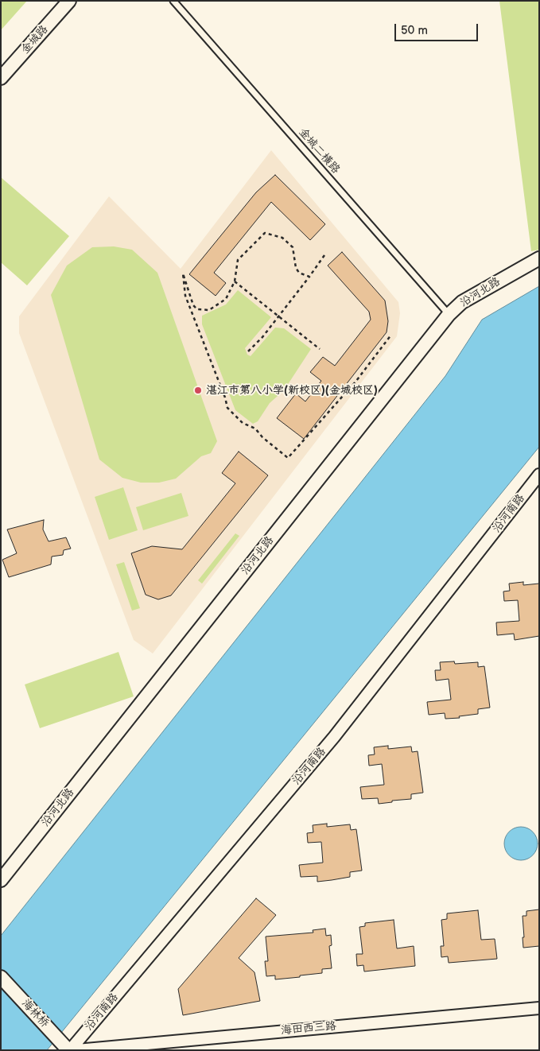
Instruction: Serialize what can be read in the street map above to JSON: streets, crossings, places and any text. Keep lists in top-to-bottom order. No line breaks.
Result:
{"streets":{"street":["金城路","沿河北路","沿河南路","海林桥","海田西三路"],"lane":["金城二横路"]},"crossings":[["金城二横路","沿河北路"],["沿河南路","海林桥"]],"places":["湛江市第八小学(新校区)(金城校区)"],"scale_bar":"50 m"}
